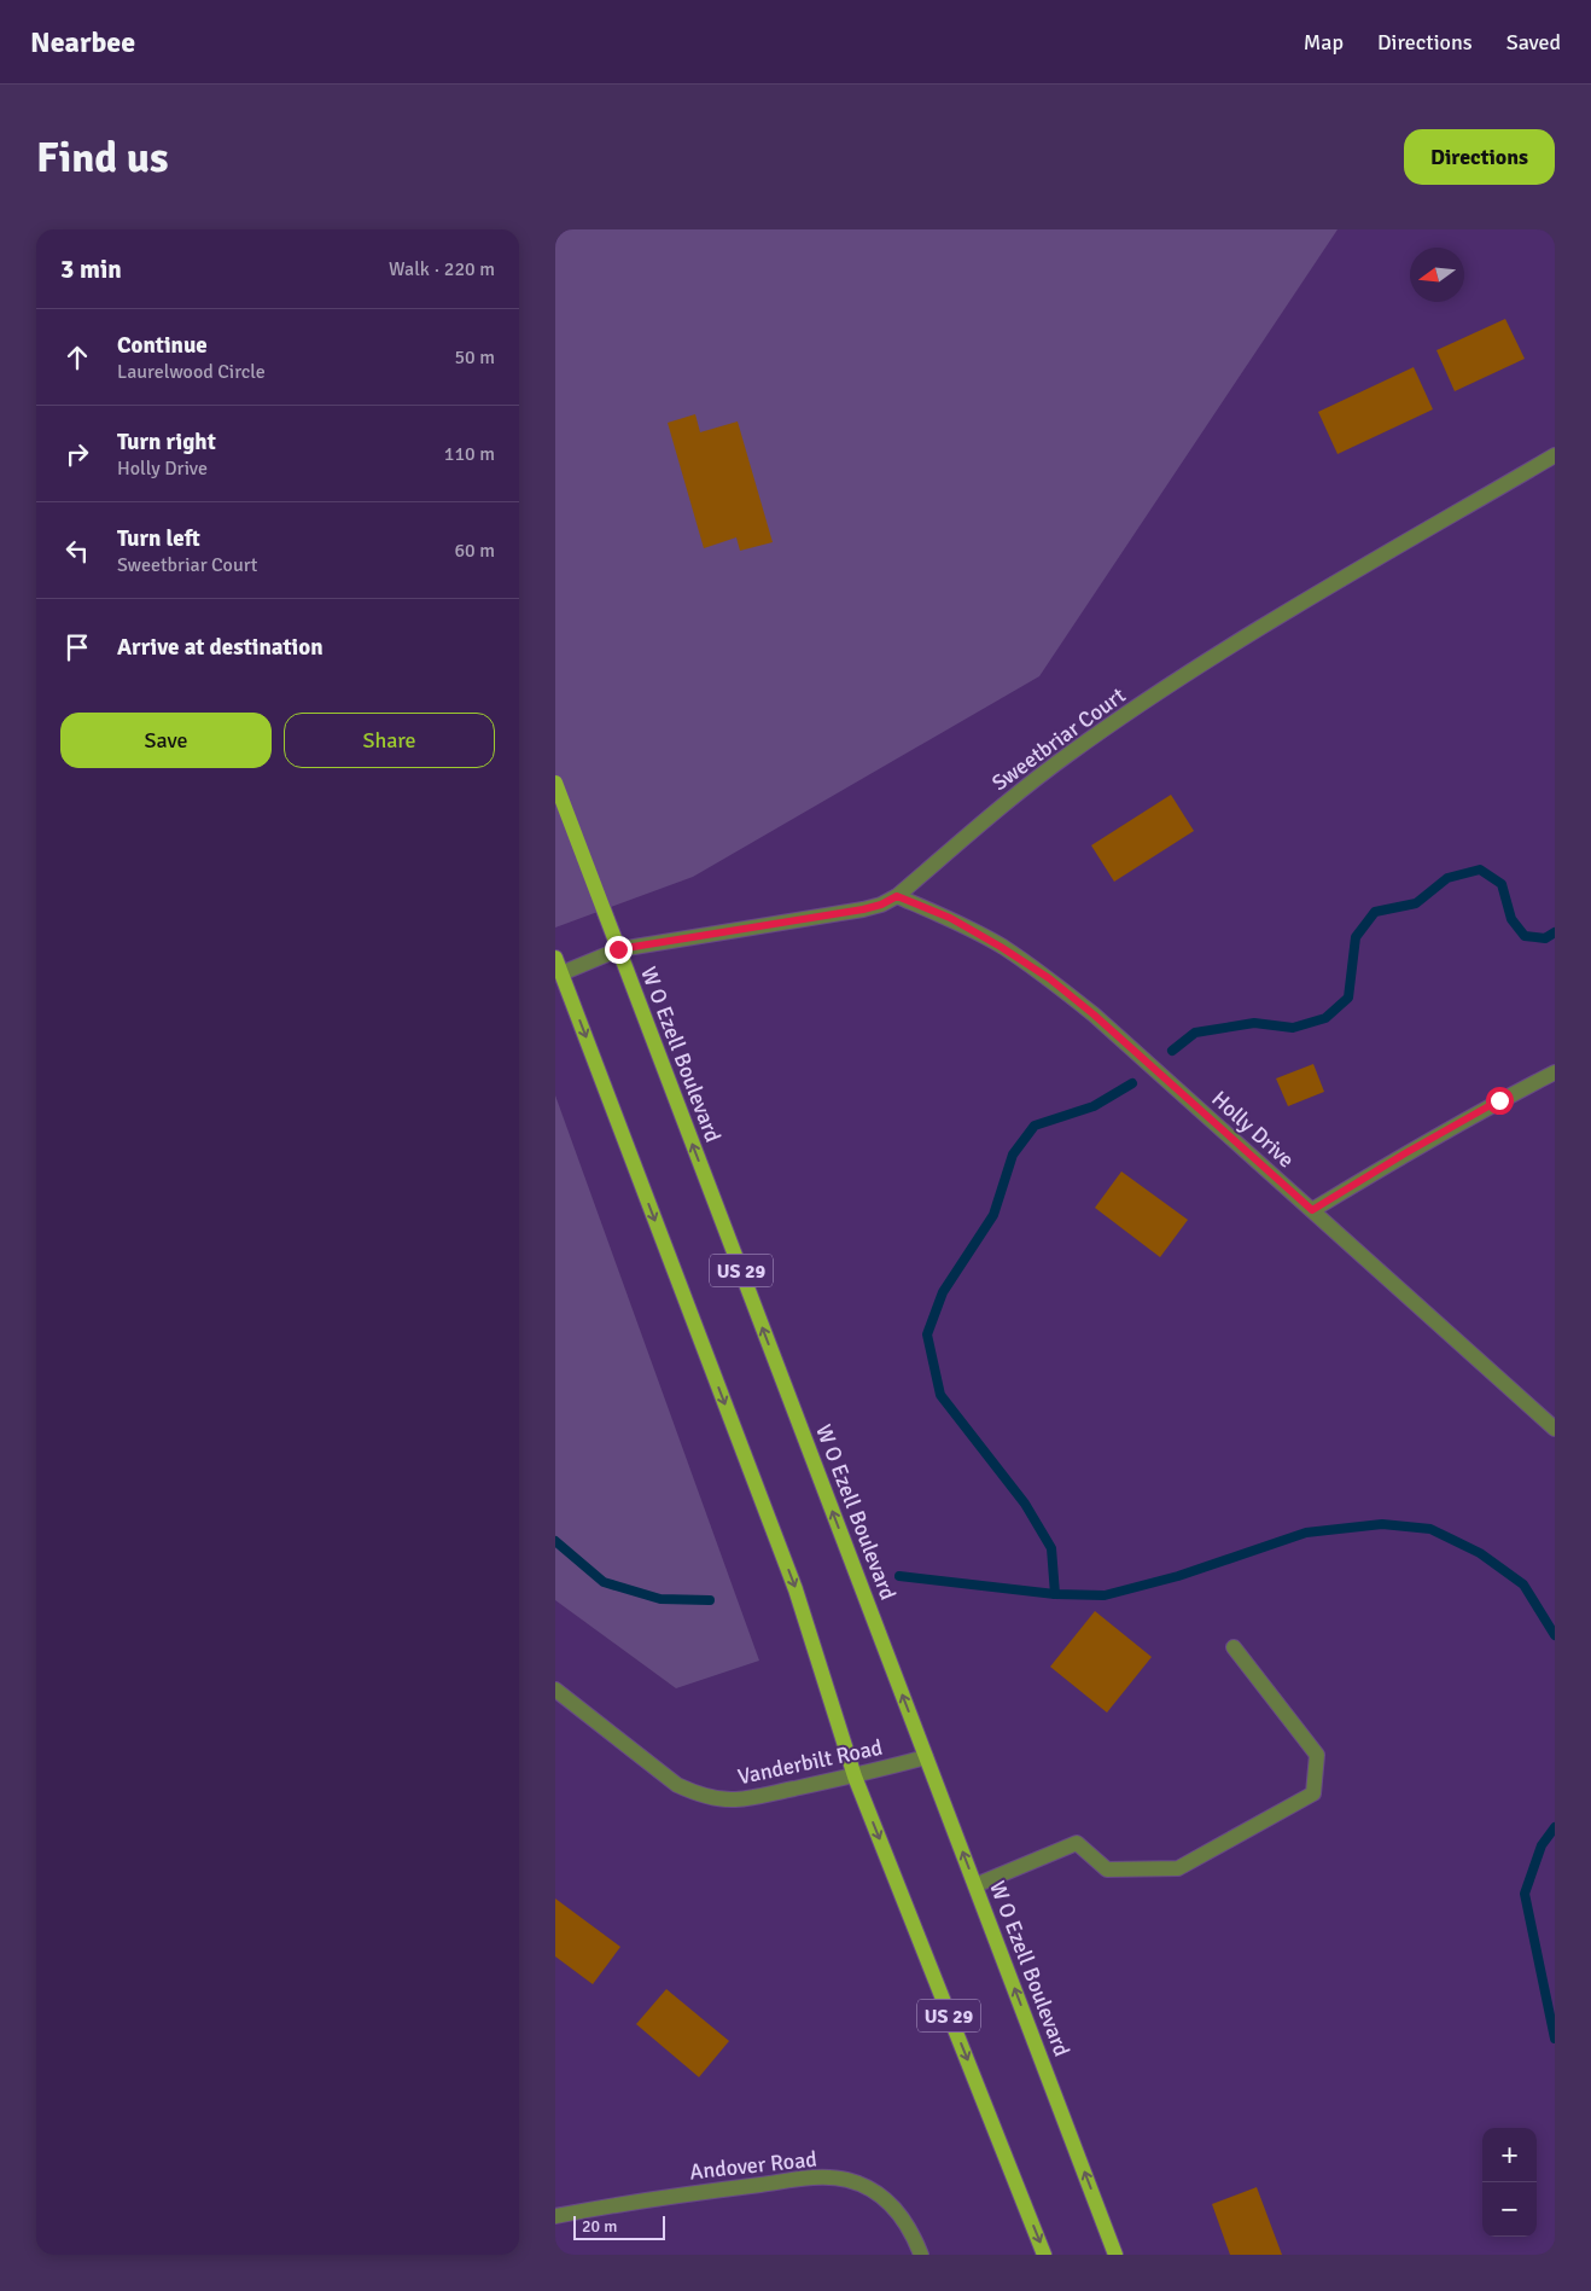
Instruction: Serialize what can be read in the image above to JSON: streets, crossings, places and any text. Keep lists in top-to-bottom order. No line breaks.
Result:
{"streets":{"main road":["W O Ezell Boulevard","US 29"],"street":["Sweetbriar Court","Holly Drive","Vanderbilt Road","Andover Road"]},"crossings":[["Sweetbriar Court","W O Ezell Boulevard"],["Sweetbriar Court","Holly Drive"],["Sweetbriar Court","US 29"],["W O Ezell Boulevard","Vanderbilt Road"],["US 29","Vanderbilt Road"]],"scale_bar":"20 m","north":"left","page":{"header":"Nearbee","nav":["Map","Directions","Saved"],"buttons":["Directions",["Save","Share"]],"title":"Find us","heading":["3 min","Walk · 220 m"],"list":[["Continue","Laurelwood Circle","50 m"],["Turn right","Holly Drive","110 m"],["Turn left","Sweetbriar Court","60 m"],"Arrive at destination"],"map_buttons":["+","−"],"scale":"20 m"}}
